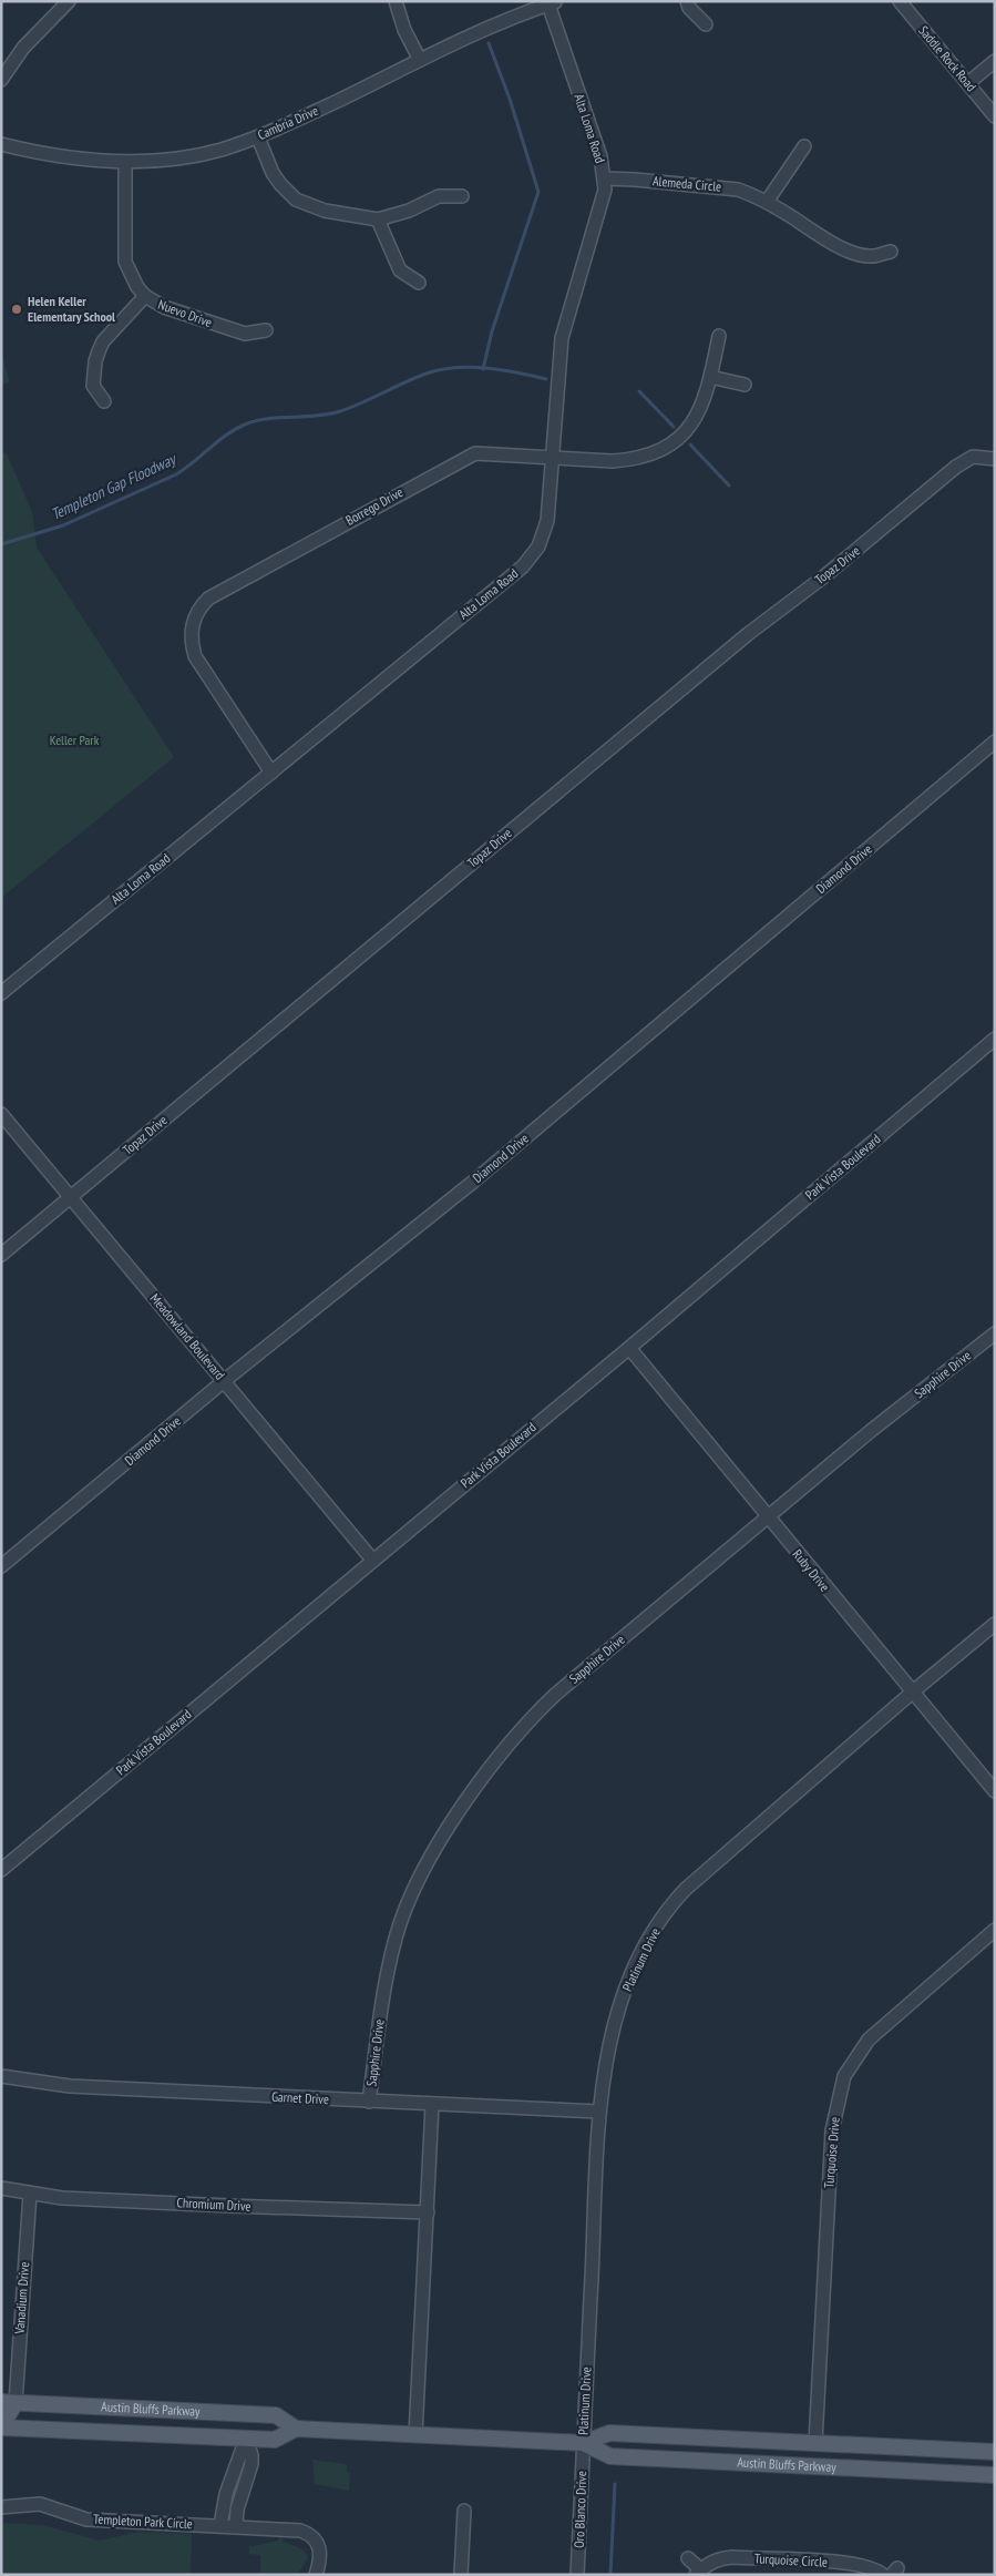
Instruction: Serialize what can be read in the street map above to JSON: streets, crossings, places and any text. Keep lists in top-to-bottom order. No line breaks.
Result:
{"streets":{"main road":["Austin Bluffs Parkway"],"street":["Saddle Rock Road","Cambria Drive","Alta Loma Road","Alemeda Circle","Nuevo Drive","Borrego Drive","Topaz Drive","Diamond Drive","Park Vista Boulevard","Meadowland Boulevard","Sapphire Drive","Ruby Drive","Platinum Drive","Garnet Drive","Turquoise Drive","Chromium Drive","Vanadium Drive","Oro Blanco Drive","Templeton Park Circle","Turquoise Circle"]},"crossings":[["Cambria Drive","Alta Loma Road"],["Cambria Drive","Nuevo Drive"],["Alta Loma Road","Alemeda Circle"],["Alta Loma Road","Borrego Drive"],["Topaz Drive","Meadowland Boulevard"],["Diamond Drive","Meadowland Boulevard"],["Park Vista Boulevard","Meadowland Boulevard"],["Park Vista Boulevard","Ruby Drive"],["Sapphire Drive","Ruby Drive"],["Sapphire Drive","Garnet Drive"],["Ruby Drive","Platinum Drive"],["Platinum Drive","Garnet Drive"],["Platinum Drive","Austin Bluffs Parkway"],["Platinum Drive","Oro Blanco Drive"],["Turquoise Drive","Austin Bluffs Parkway"],["Chromium Drive","Vanadium Drive"],["Vanadium Drive","Austin Bluffs Parkway"],["Austin Bluffs Parkway","Oro Blanco Drive"]],"water":["Templeton Gap Floodway"],"parks":["Keller Park"],"places":["Helen Keller Elementary School"]}
